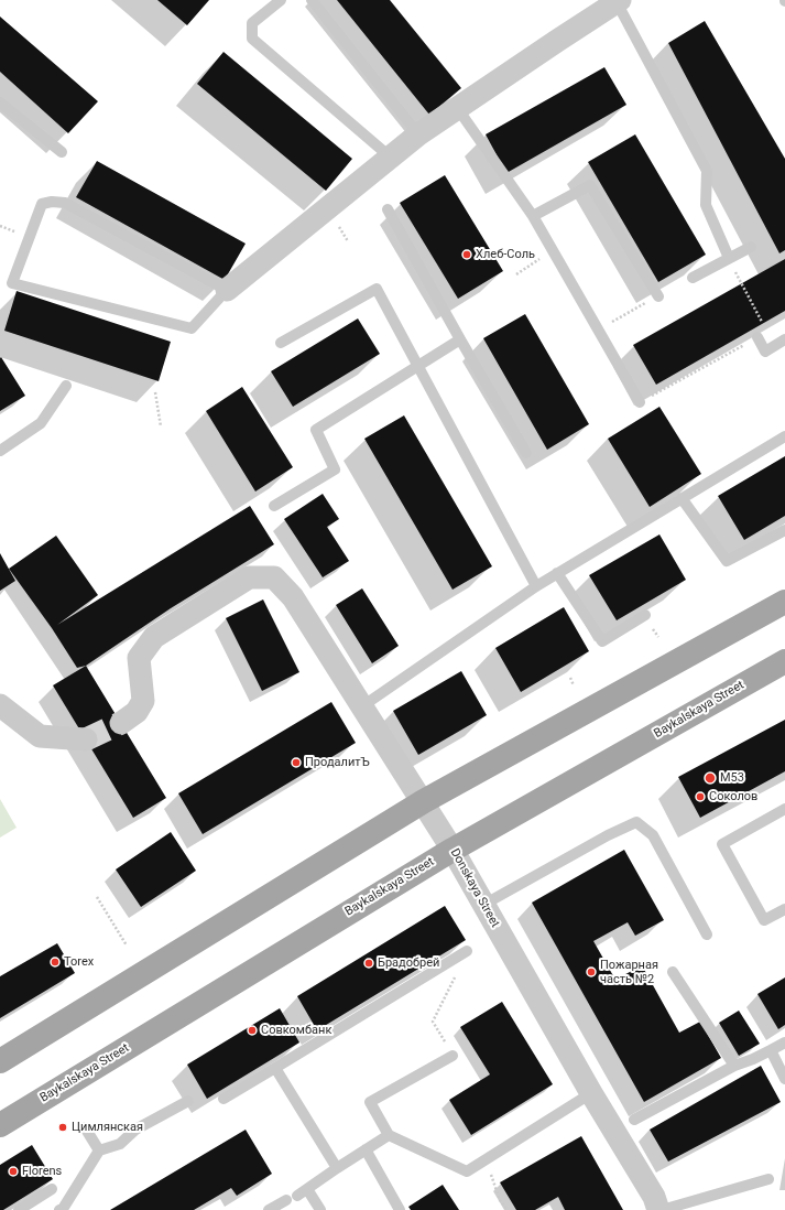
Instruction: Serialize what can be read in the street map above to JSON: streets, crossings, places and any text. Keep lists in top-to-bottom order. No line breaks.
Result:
{"streets":{"main road":["Baykalskaya Street"],"street":["Donskaya Street"]},"crossings":[["Baykalskaya Street","Donskaya Street"]],"places":["Хлеб-Соль","ПродалитЪ","М53","Соколов","Torex","Брадобрей","Пожарная часть №2","Совкомбанк","Цимлянская","Florens"]}
